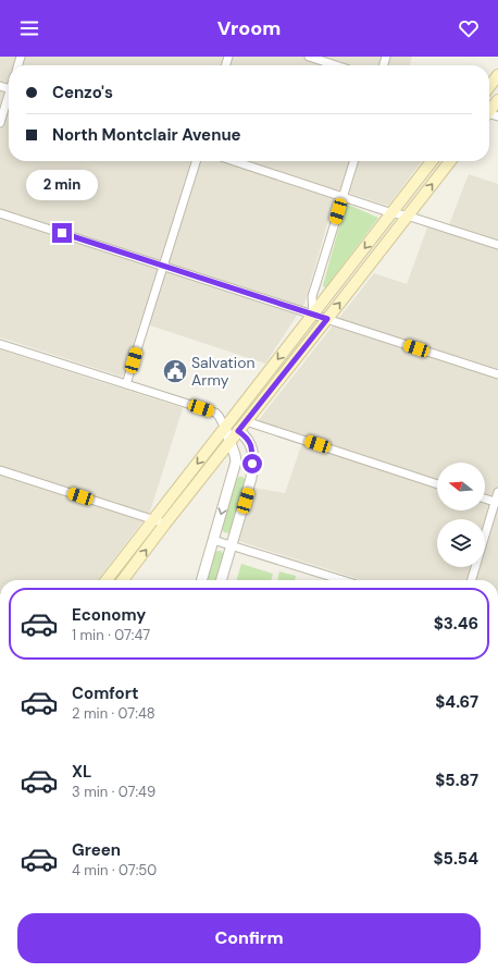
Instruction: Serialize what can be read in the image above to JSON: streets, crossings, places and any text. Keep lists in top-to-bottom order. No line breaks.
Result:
{"places":{"public building":["Salvation Army"]},"north":"left","page":{"header":"Vroom","banner":["Cenzo's","North Montclair Avenue"],"bubble":"2 min","list":[{"name":"Economy","note":"1 min · 07:47","value":"$3.46"},{"name":"Comfort","note":"2 min · 07:48","value":"$4.67"},{"name":"XL","note":"3 min · 07:49","value":"$5.87"},{"name":"Green","note":"4 min · 07:50","value":"$5.54"}],"buttons":"Confirm"}}
